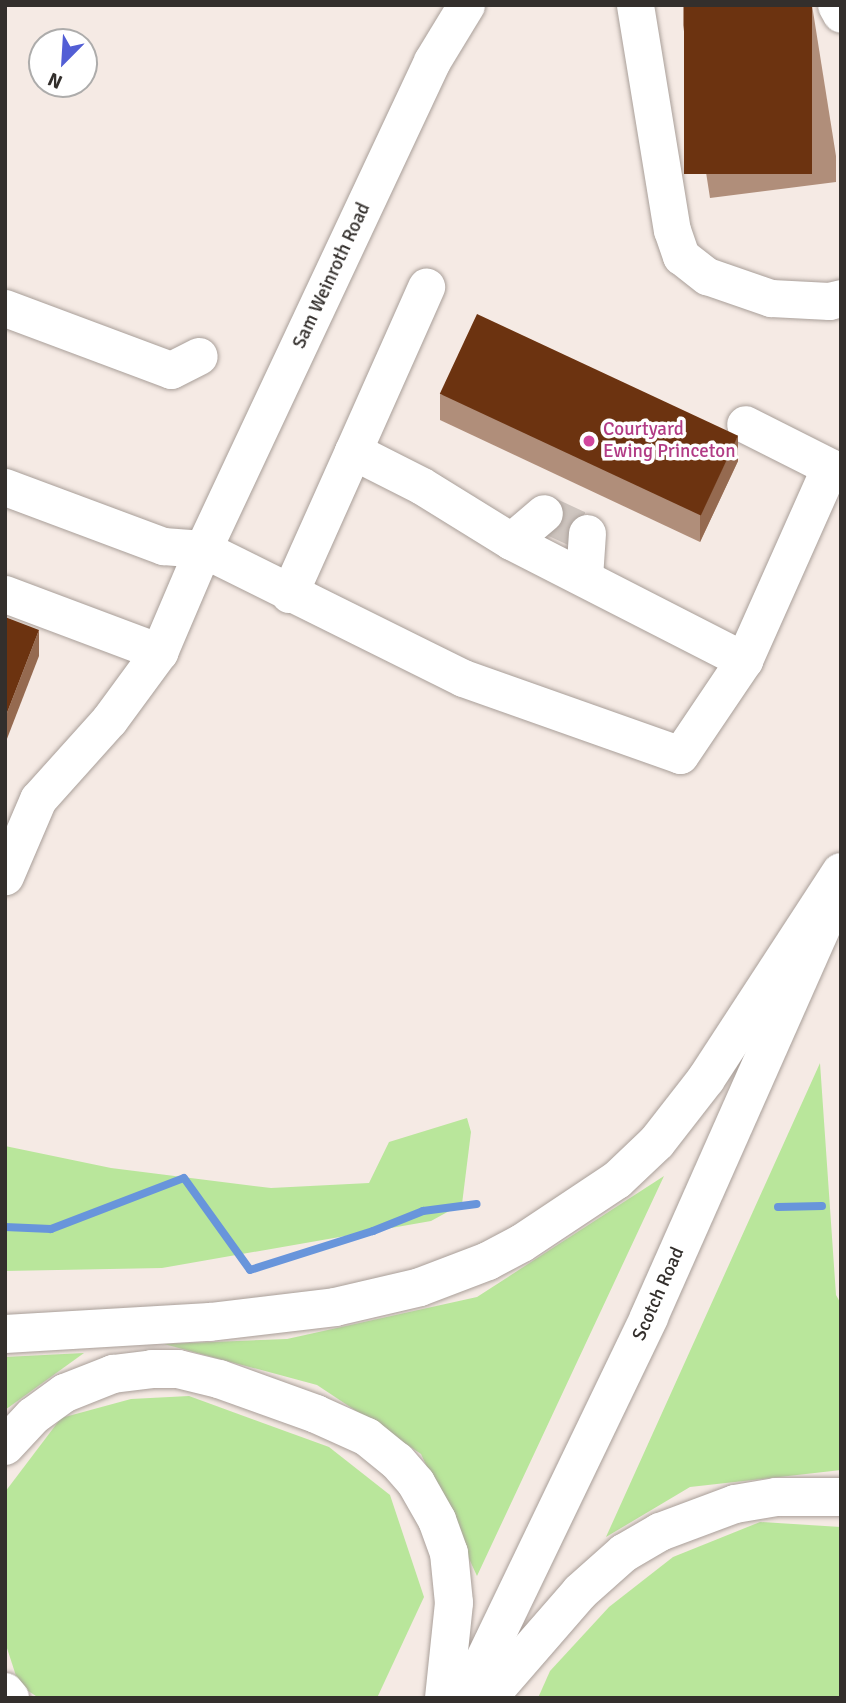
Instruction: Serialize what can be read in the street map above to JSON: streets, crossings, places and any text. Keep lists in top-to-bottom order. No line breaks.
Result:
{"streets":{"main road":["Scotch Road"],"street":["Sam Weinroth Road"]},"places":["Courtyard Ewing Princeton"],"north":"bottom left"}
